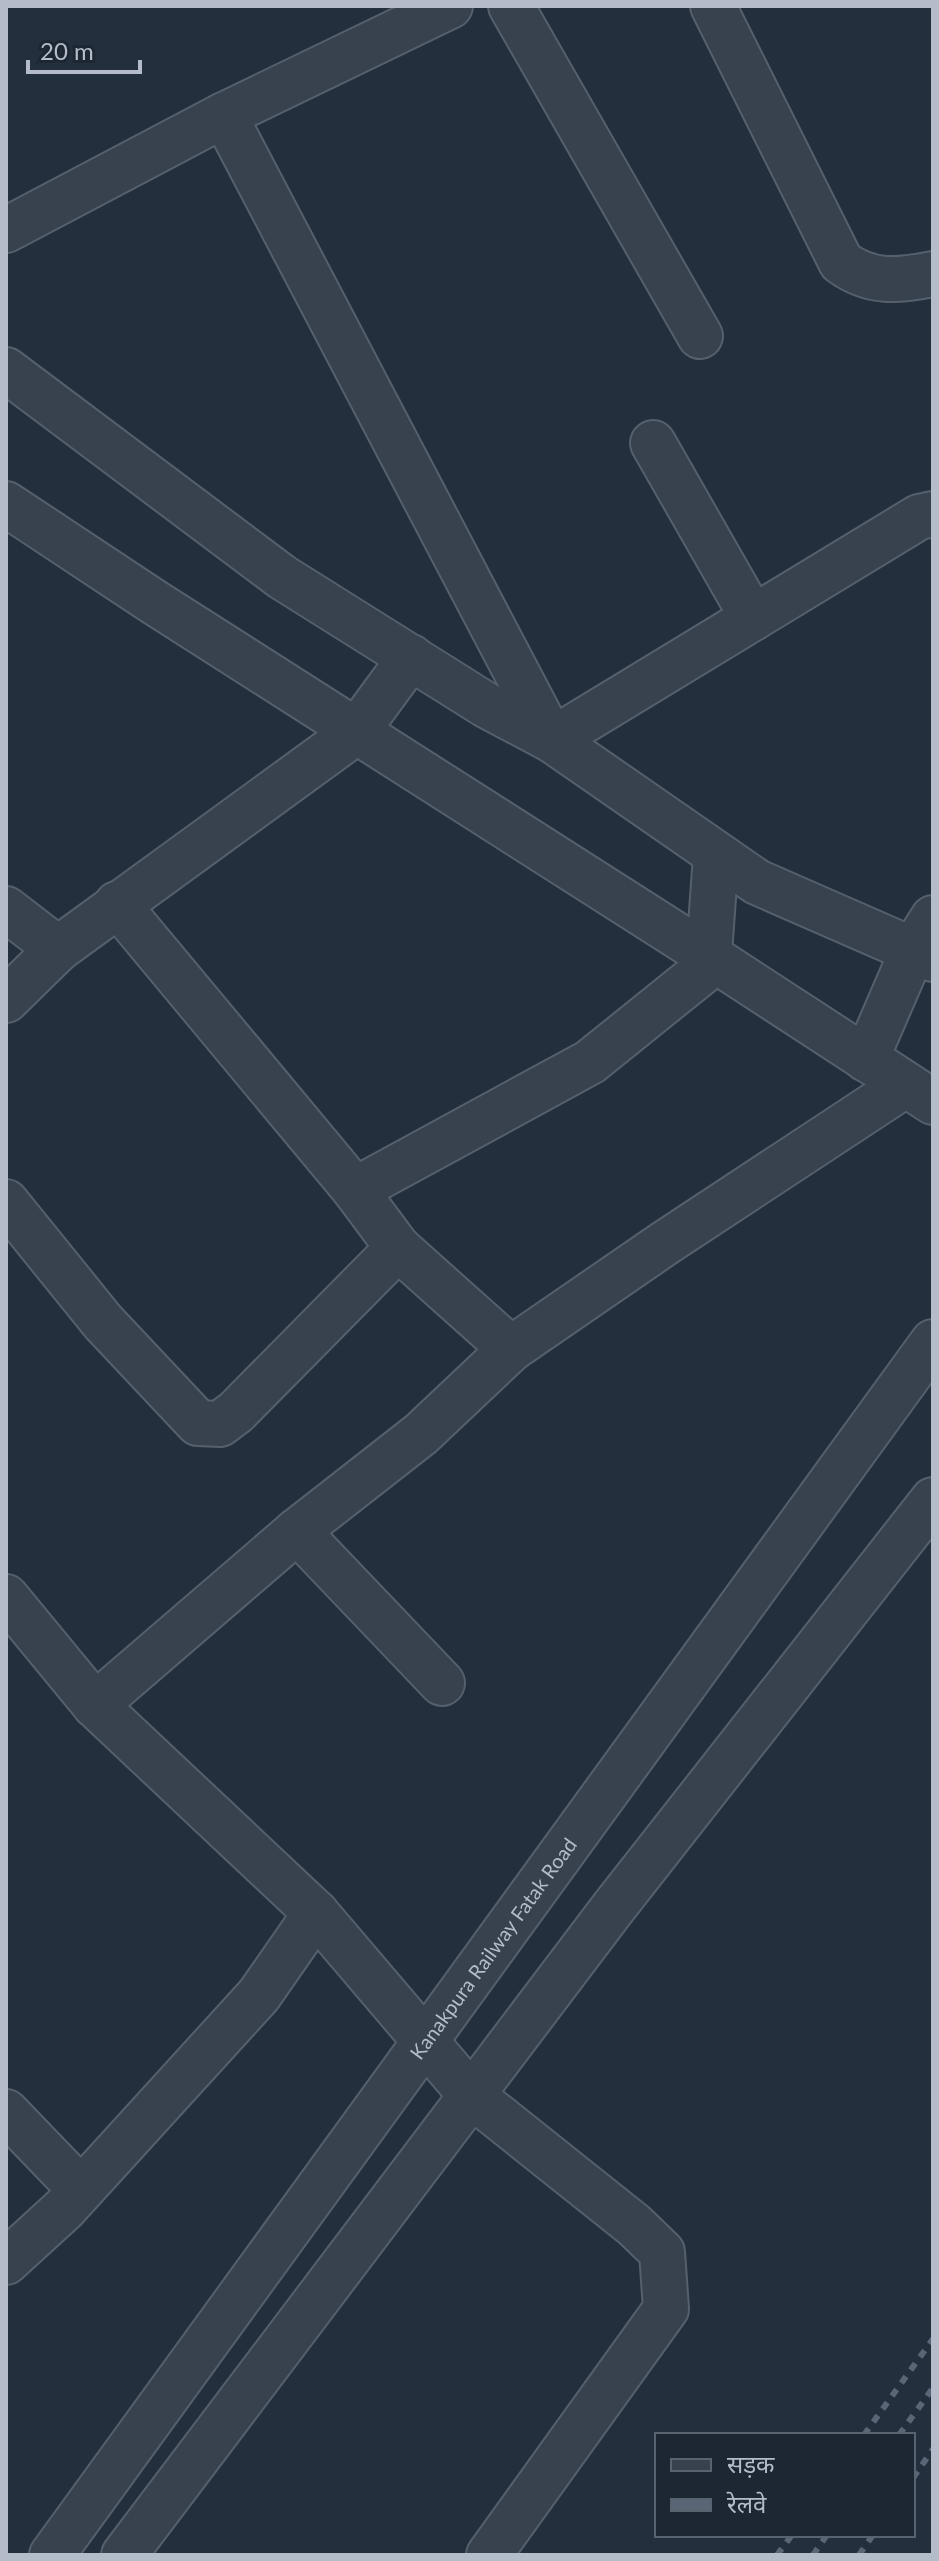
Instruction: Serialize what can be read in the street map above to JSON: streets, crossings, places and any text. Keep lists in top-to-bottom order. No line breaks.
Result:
{"streets":{"street":["Kanakpura Railway Fatak Road"]},"legend":["सड़क","रेलवे"],"scale_bar":"20 m"}
